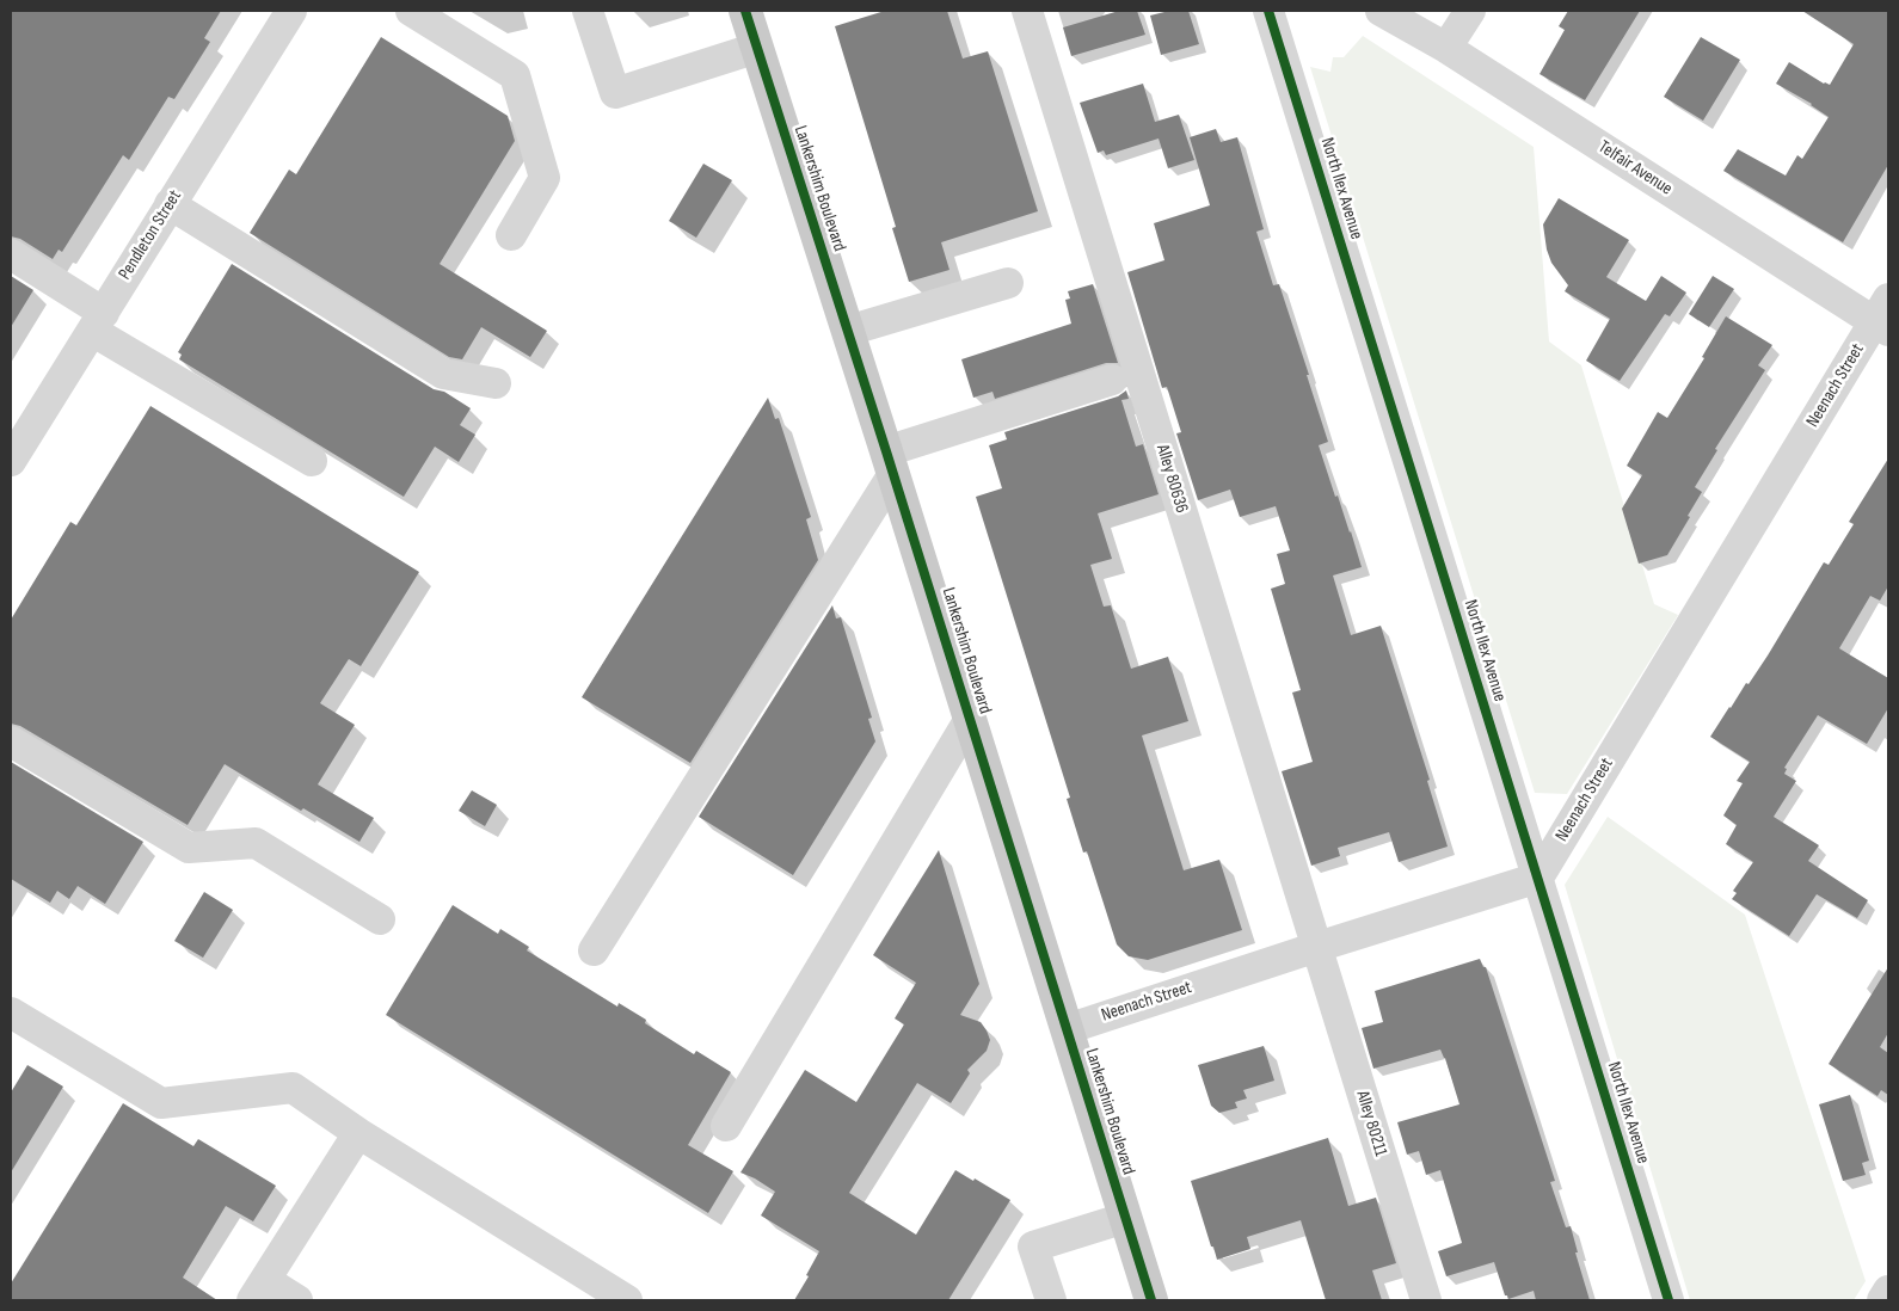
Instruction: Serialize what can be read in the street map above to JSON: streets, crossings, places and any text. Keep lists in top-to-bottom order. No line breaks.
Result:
{"streets":{"main road":["Lankershim Boulevard"],"street":["Telfair Avenue","North Ilex Avenue","Pendleton Street","Neenach Street","Alley 80636","Alley 80211"]},"crossings":[["Telfair Avenue","Neenach Street"],["Lankershim Boulevard","Neenach Street"],["North Ilex Avenue","Neenach Street"],["Neenach Street","Alley 80636"],["Neenach Street","Alley 80211"],["Alley 80636","Alley 80211"]]}
